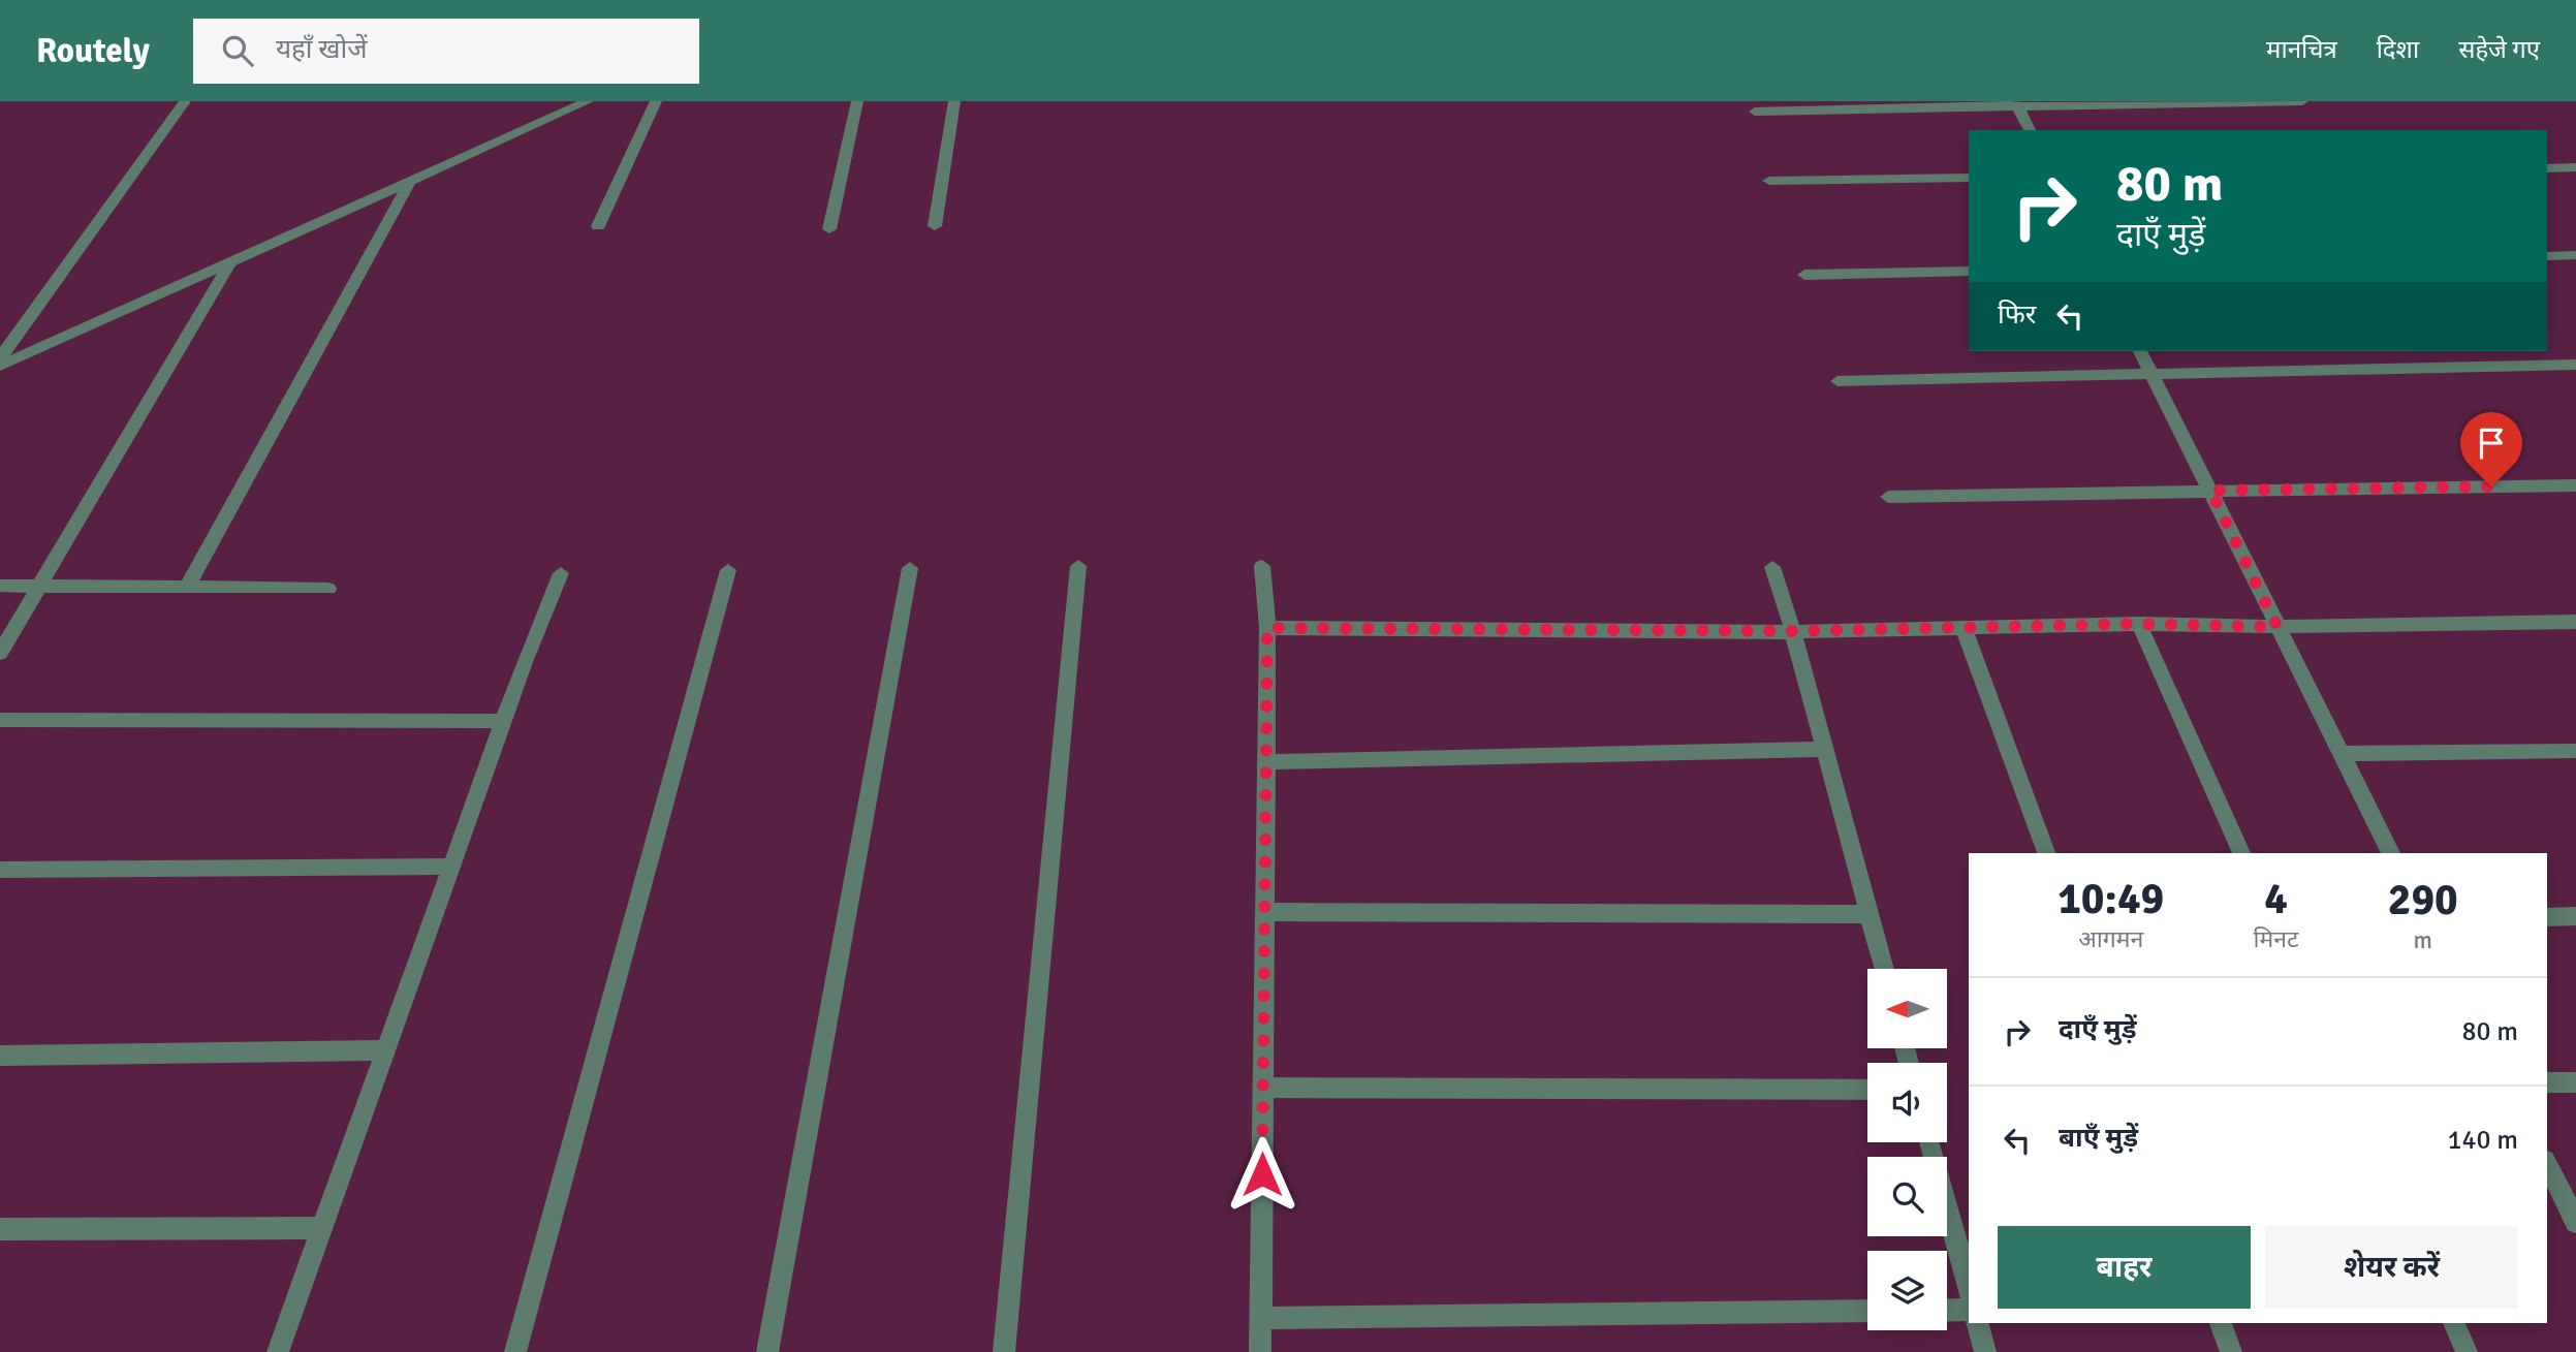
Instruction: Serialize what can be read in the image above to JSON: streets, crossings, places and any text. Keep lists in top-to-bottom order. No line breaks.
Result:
{"north":"left","page":{"header":"Routely","search":"यहाँ खोजें","nav":["मानचित्र","दिशा","सहेजे गए"],"turn":["80 m","दाएँ मुड़ें"],"then":"फिर","eta":["10:49","आगमन","4","मिनट","290","m"],"list":[{"name":"दाएँ मुड़ें","value":"80 m"},{"name":"बाएँ मुड़ें","value":"140 m"}],"buttons":["बाहर","शेयर करें"]}}
